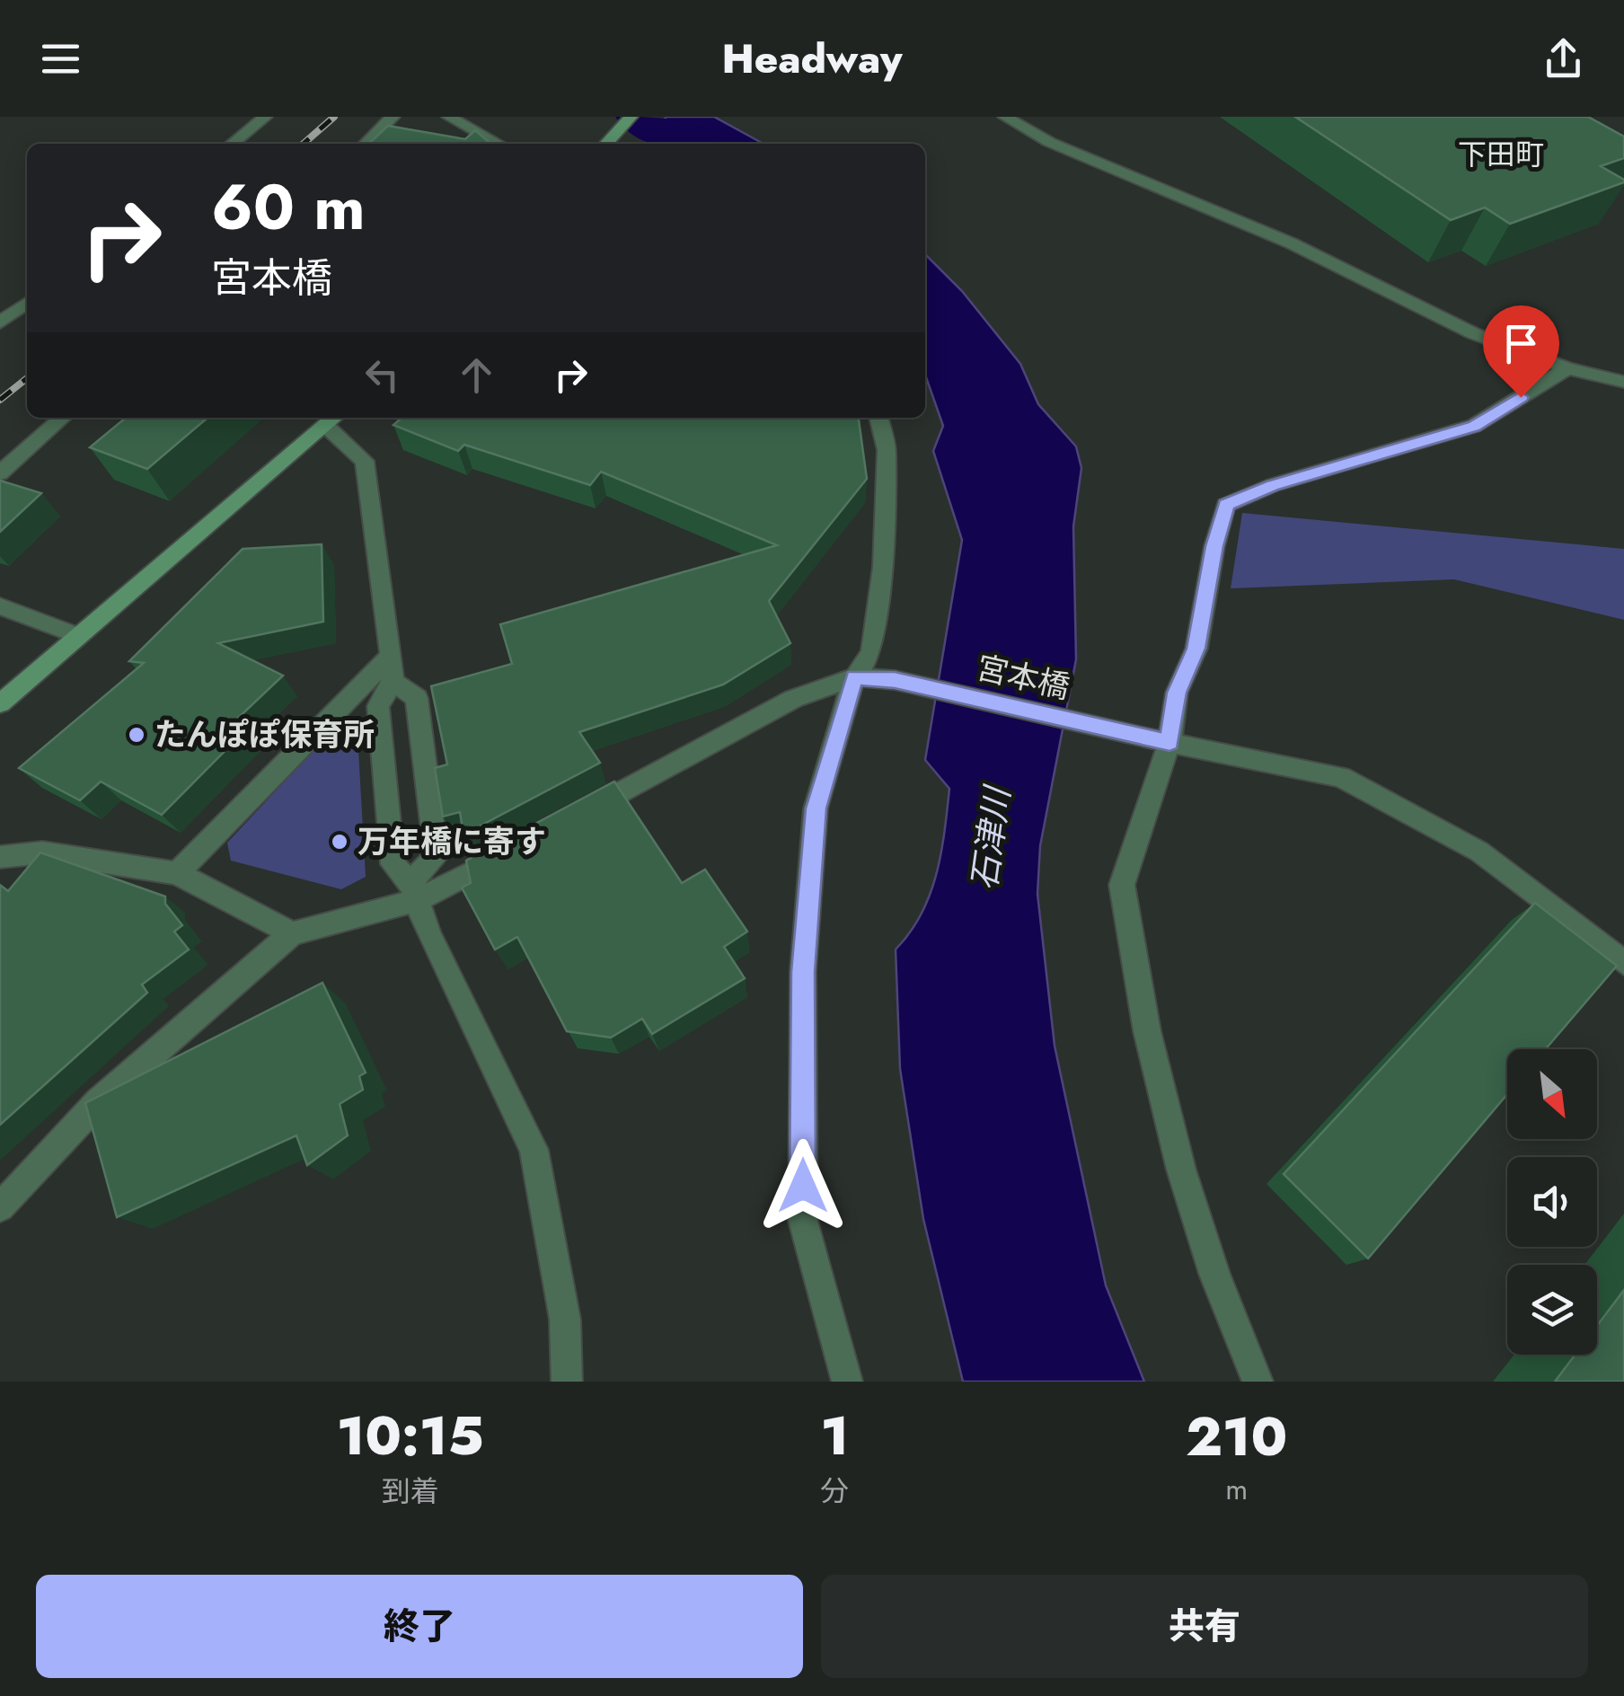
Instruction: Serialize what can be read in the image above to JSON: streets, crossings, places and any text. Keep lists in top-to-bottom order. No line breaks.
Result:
{"streets":{"street":["宮本橋"]},"districts":["下田町"],"water":["石津川"],"places":["たんぽぽ保育所","万年橋に寄す"],"north":"bottom right","page":{"header":"Headway","turn":["60 m","宮本橋"],"eta":["10:15","到着","1","分","210","m"],"buttons":["終了","共有"]}}
